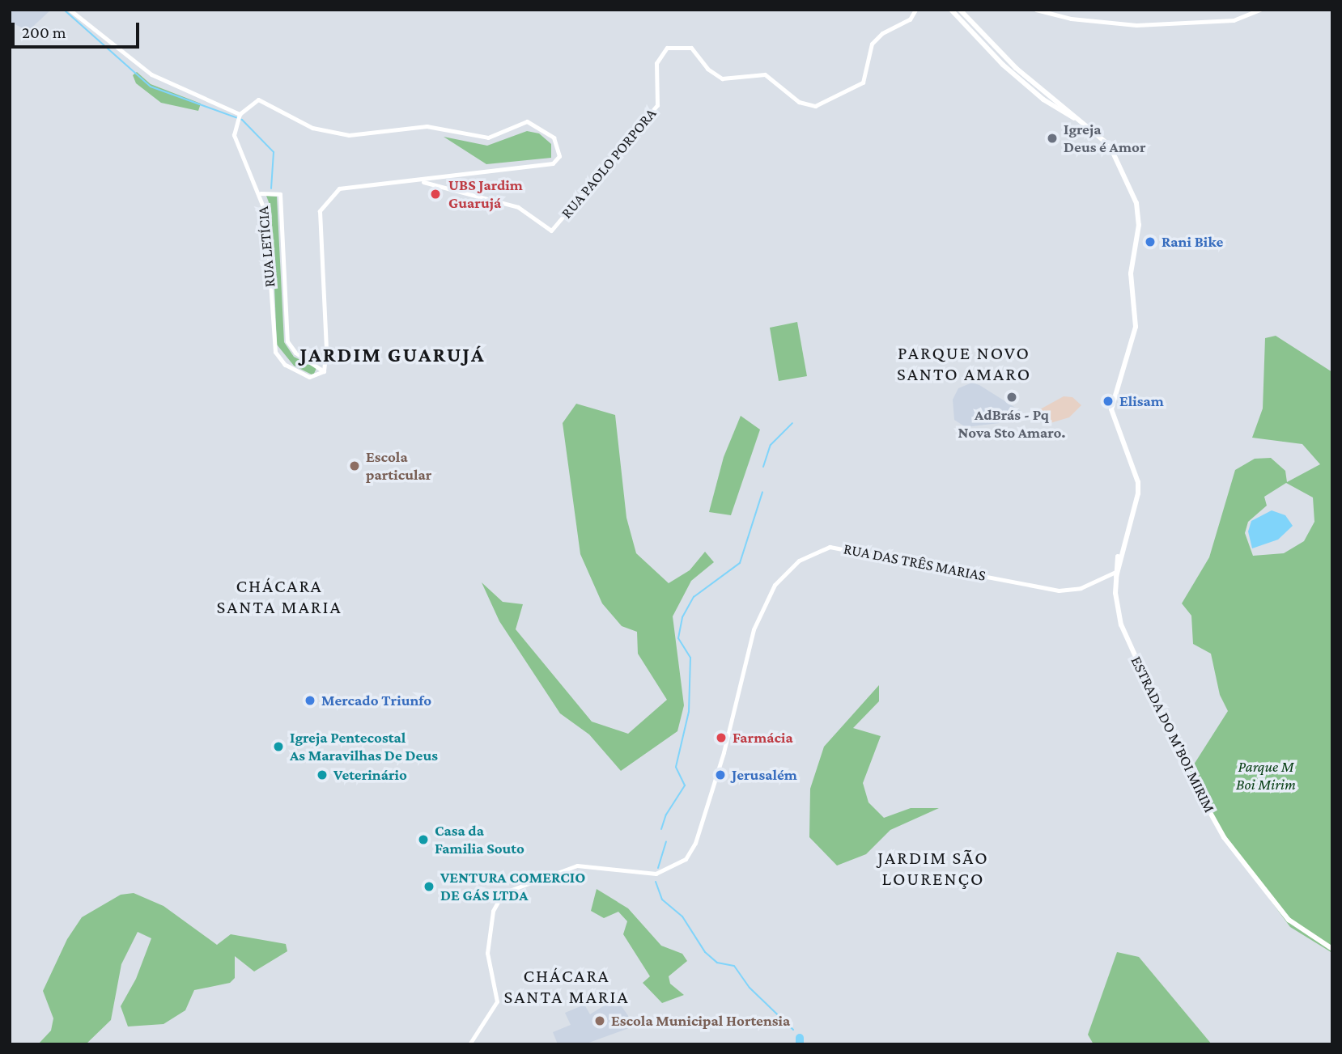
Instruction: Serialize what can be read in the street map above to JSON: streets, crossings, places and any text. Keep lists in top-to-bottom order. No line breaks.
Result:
{"streets":{"main road":["ESTRADA DO M'BOI MIRIM"],"street":["RUA PAOLO PORPORA","RUA LETÍCIA","RUA DAS TRÊS MARIAS"]},"crossings":[["RUA DAS TRÊS MARIAS","ESTRADA DO M'BOI MIRIM"]],"districts":["PARQUE NOVO SANTO AMARO","JARDIM GUARUJÁ","CHÁCARA SANTA MARIA","JARDIM SÃO LOURENÇO","CHÁCARA SANTA MARIA"],"parks":["Parque M Boi Mirim"],"places":["Igreja Deus é Amor","UBS Jardim Guarujá","Rani Bike","AdBrás - Pq Nova Sto Amaro.","Elisam","Escola particular","Mercado Triunfo","Farmácia","Igreja Pentecostal As Maravilhas De Deus","Veterinário","Jerusalém","Casa da Familia Souto","VENTURA COMERCIO DE GÁS LTDA","Escola Municipal Hortensia"],"scale_bar":"200 m"}
